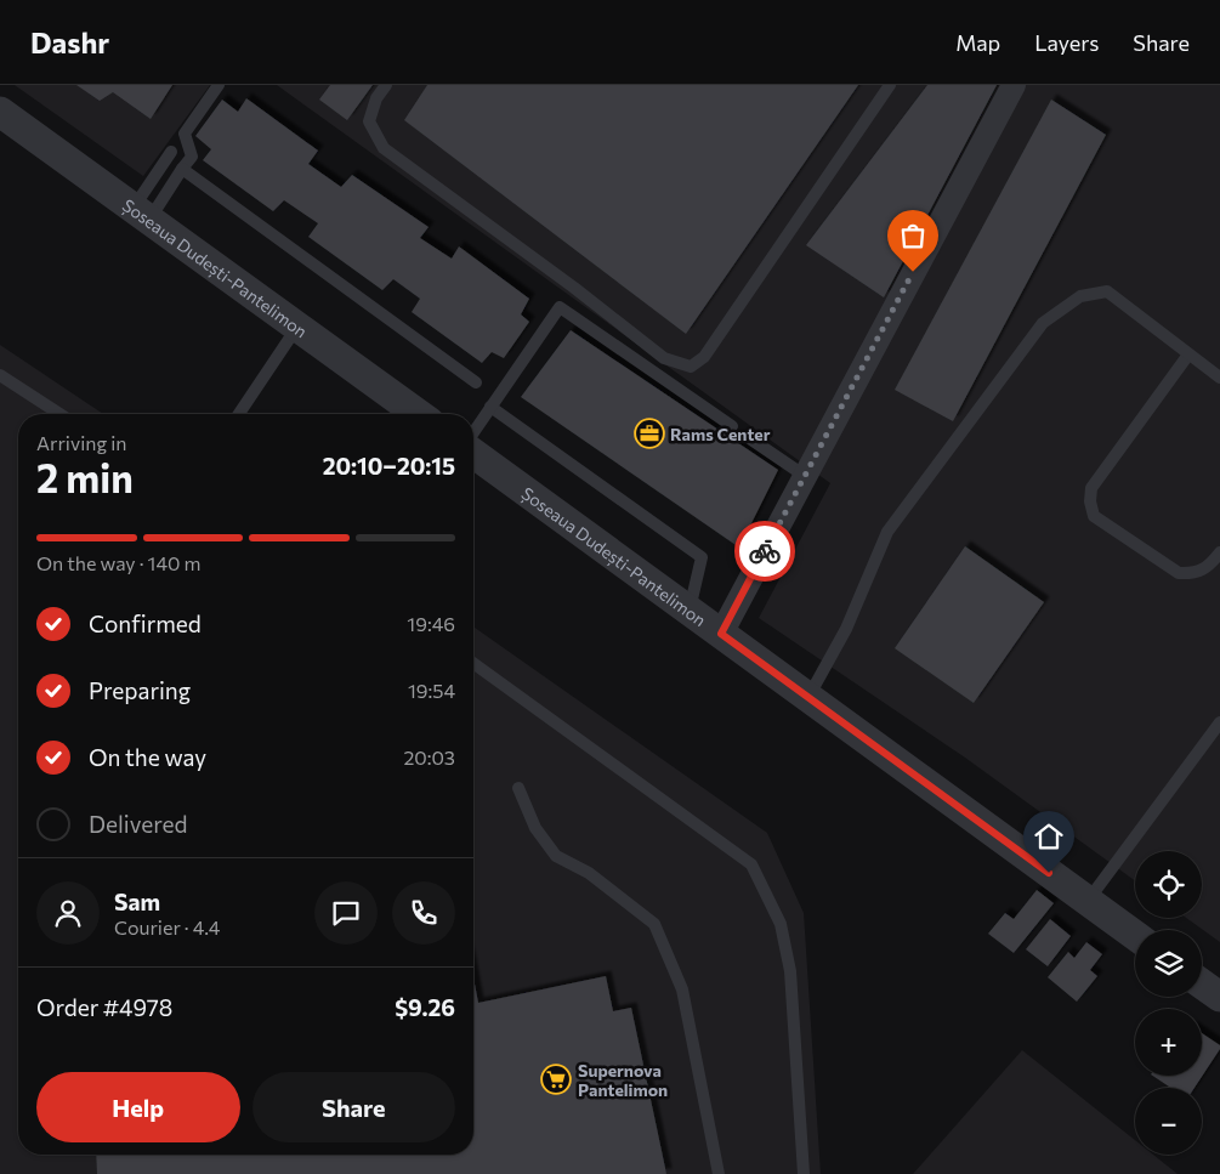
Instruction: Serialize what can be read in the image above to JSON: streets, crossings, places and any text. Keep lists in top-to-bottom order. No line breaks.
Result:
{"streets":{"street":["Șoseaua Dudești-Pantelimon"]},"places":{"office":["Rams Center"],"supermarket":["Supernova Pantelimon"]},"page":{"header":"Dashr","nav":["Map","Layers","Share"],"heading":["2 min","Arriving in","20:10–20:15"],"panel":["Sam","Courier · 4.4","Order #4978","$9.26"],"bar":"On the way · 140 m","list":[["Confirmed","19:46"],["Preparing","19:54"],["On the way","20:03"],"Delivered"],"map_buttons":["+","−"],"buttons":["Help","Share"]}}
